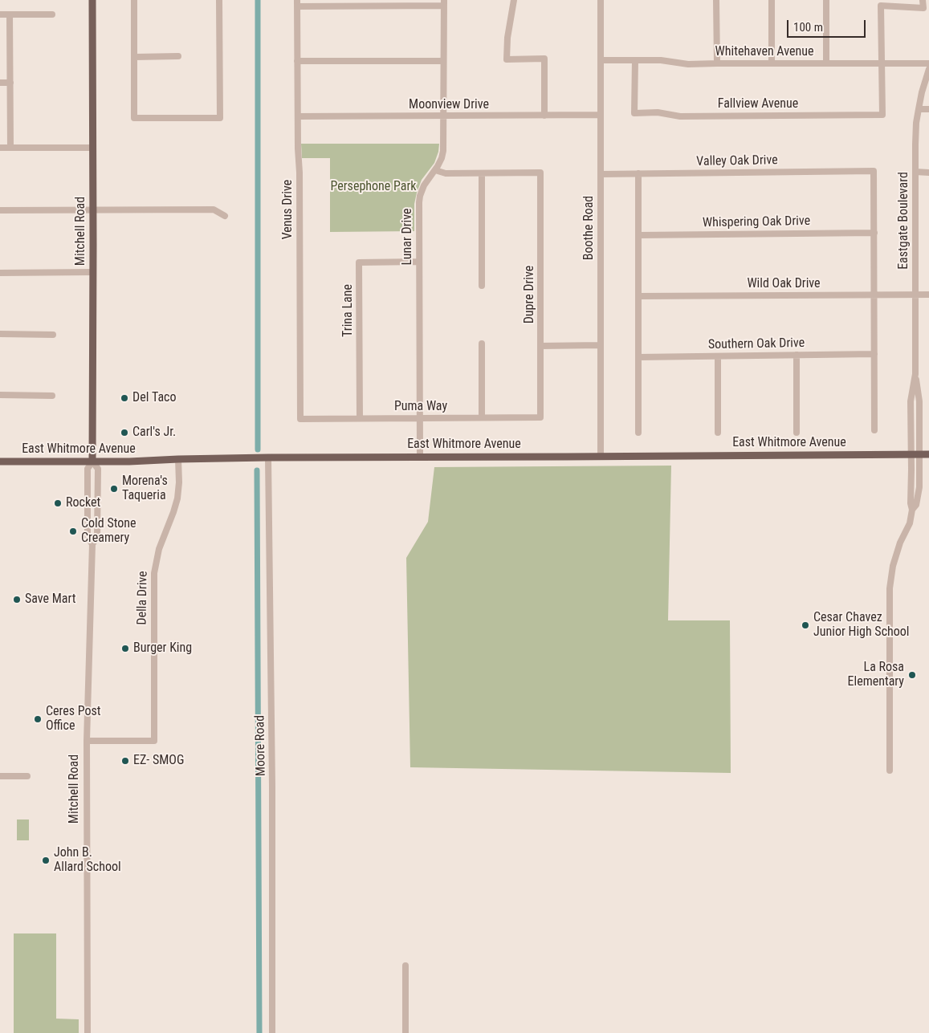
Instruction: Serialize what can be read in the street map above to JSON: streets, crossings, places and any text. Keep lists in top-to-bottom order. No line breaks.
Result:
{"streets":{"main road":["Mitchell Road","East Whitmore Avenue"],"street":["Whitehaven Avenue","Fallview Avenue","Moonview Drive","Valley Oak Drive","Venus Drive","Eastgate Boulevard","Whispering Oak Drive","Boothe Road","Lunar Drive","Wild Oak Drive","Dupre Drive","Trina Lane","Southern Oak Drive","Puma Way","Della Drive","Moore Road"]},"crossings":[["Whitehaven Avenue","Fallview Avenue"],["Whitehaven Avenue","Boothe Road"],["Moonview Drive","Venus Drive"],["Moonview Drive","Boothe Road"],["Moonview Drive","Lunar Drive"],["Valley Oak Drive","Whispering Oak Drive"],["Valley Oak Drive","Boothe Road"],["Venus Drive","Puma Way"],["Eastgate Boulevard","Wild Oak Drive"],["Eastgate Boulevard","East Whitmore Avenue"],["Boothe Road","East Whitmore Avenue"],["Mitchell Road","East Whitmore Avenue"],["Mitchell Road","Della Drive"],["Lunar Drive","Trina Lane"],["Lunar Drive","Puma Way"],["Lunar Drive","East Whitmore Avenue"],["Dupre Drive","Puma Way"],["Trina Lane","Puma Way"],["East Whitmore Avenue","Della Drive"],["East Whitmore Avenue","Moore Road"]],"parks":["Persephone Park"],"places":["Del Taco","Carl's Jr.","Morena's Taqueria","Rocket","Cold Stone Creamery","Save Mart","Cesar Chavez Junior High School","Burger King","La Rosa Elementary","Ceres Post Office","EZ- SMOG","John B. Allard School"],"scale_bar":"100 m"}
